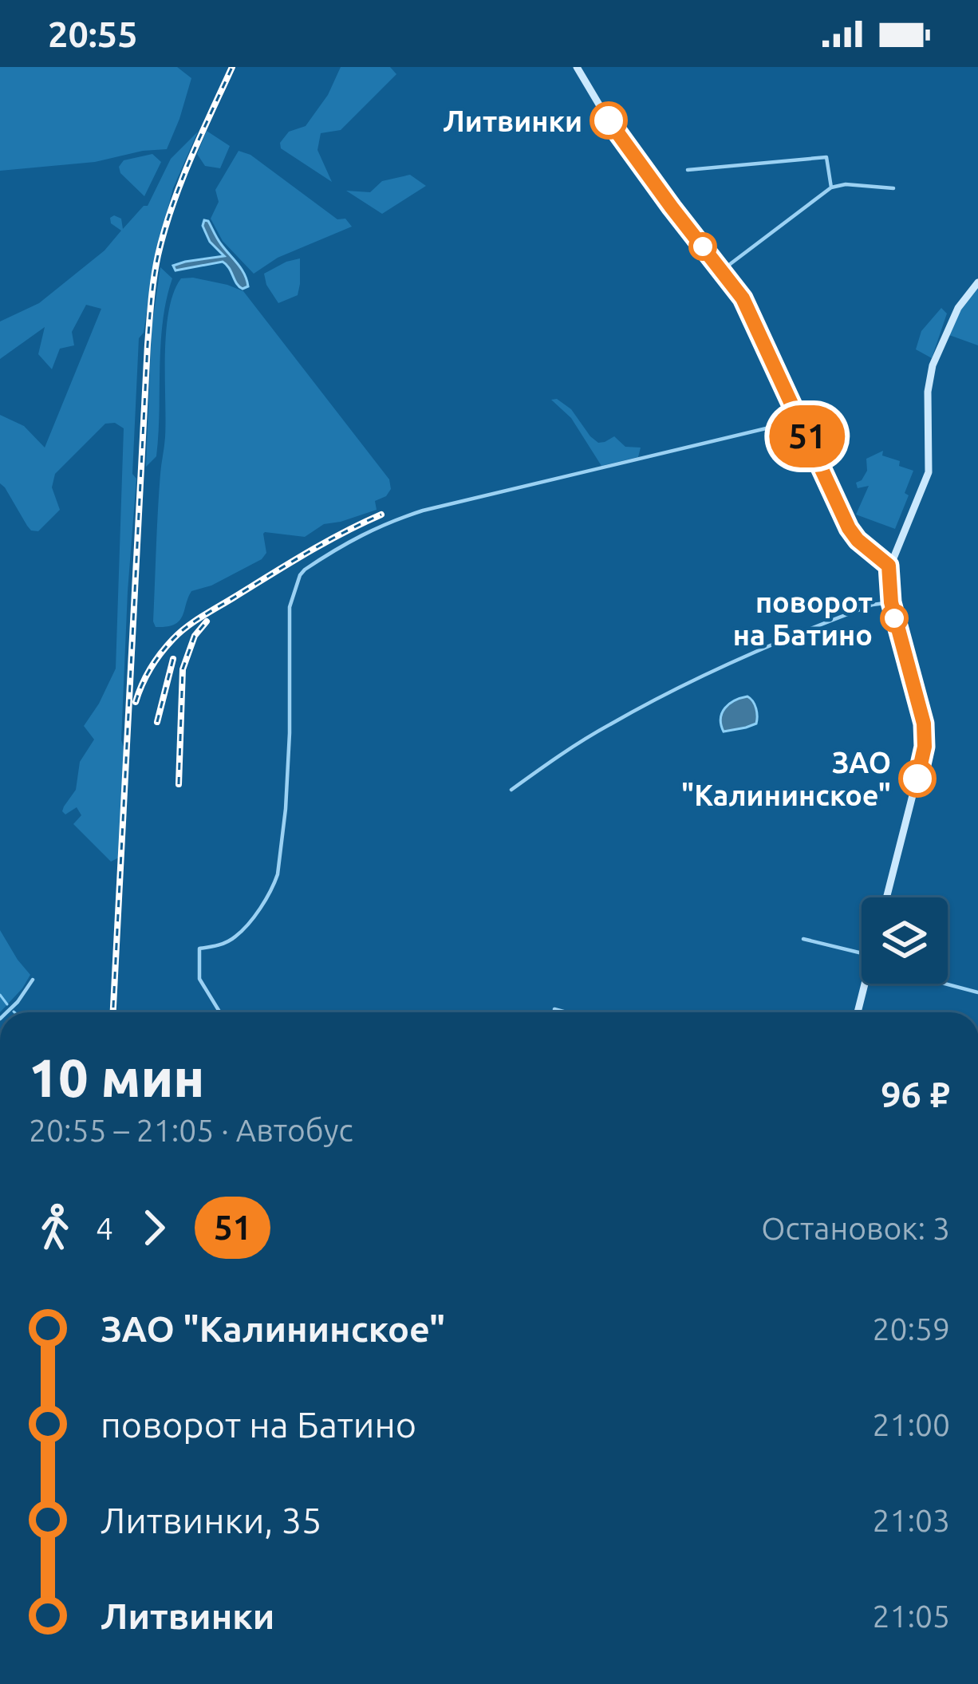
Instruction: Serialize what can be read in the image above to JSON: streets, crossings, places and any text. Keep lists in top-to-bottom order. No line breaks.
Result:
{"places":["Литвинки","поворот на Батино","ЗАО \"Калининское\""],"lines":["bus line 51"],"page":{"status":"20:55","on_map":"51","heading":["10 мин","20:55 – 21:05 · Автобус","96 ₽"],"legs":["4","51","Остановок: 3"],"list":[{"name":"ЗАО \"Калининское\"","value":"20:59"},{"name":"поворот на Батино","value":"21:00"},{"name":"Литвинки, 35","value":"21:03"},{"name":"Литвинки","value":"21:05"}]}}
